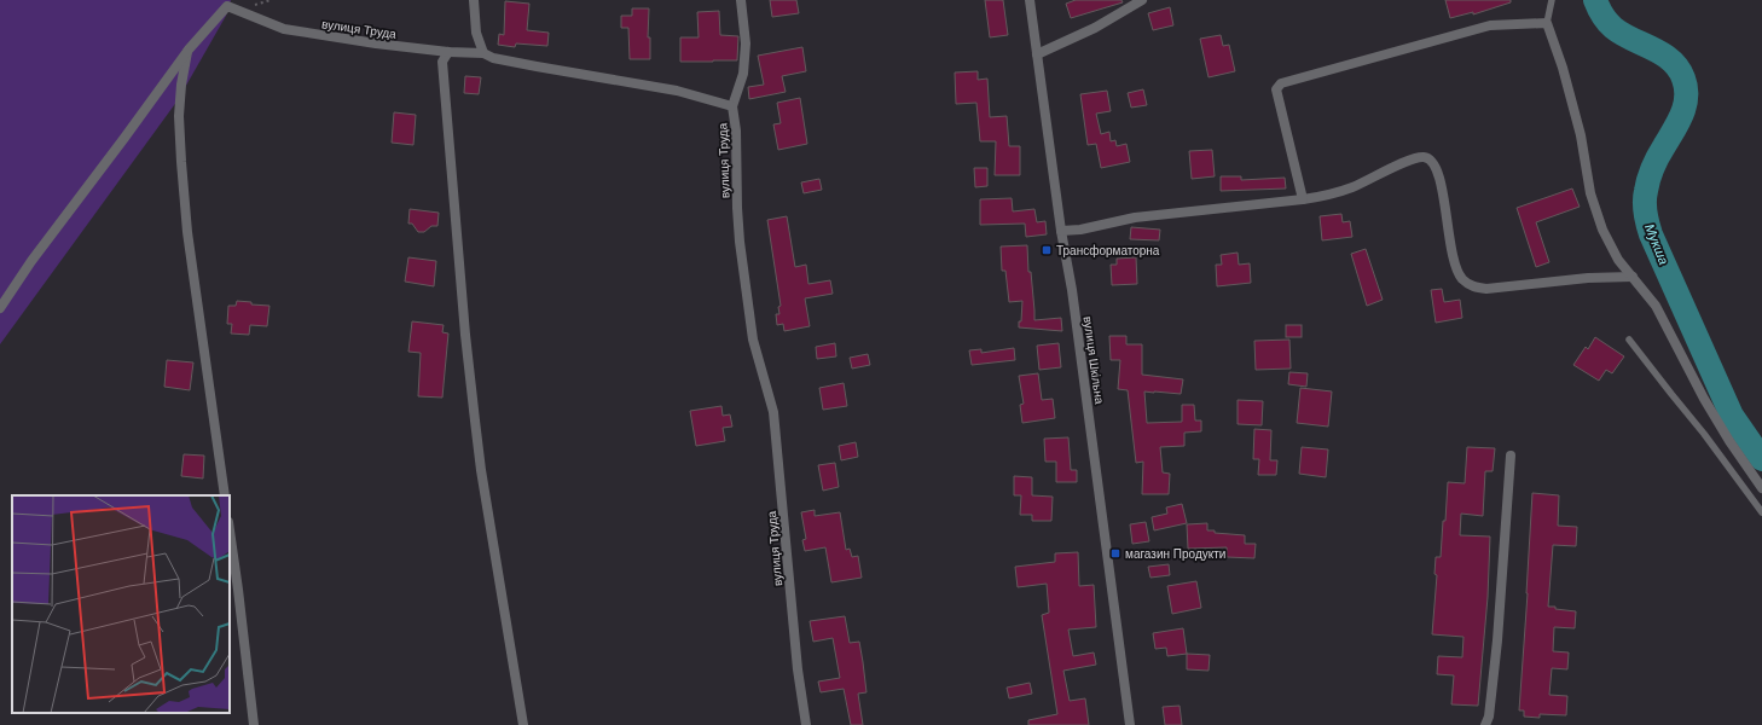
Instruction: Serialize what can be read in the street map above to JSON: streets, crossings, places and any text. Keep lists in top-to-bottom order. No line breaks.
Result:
{"streets":{"street":["вулиця Труда","вулиця Шкільна"]},"water":["Мукша"],"places":{"transit":["Трансформаторна","магазин Продукти"]}}
